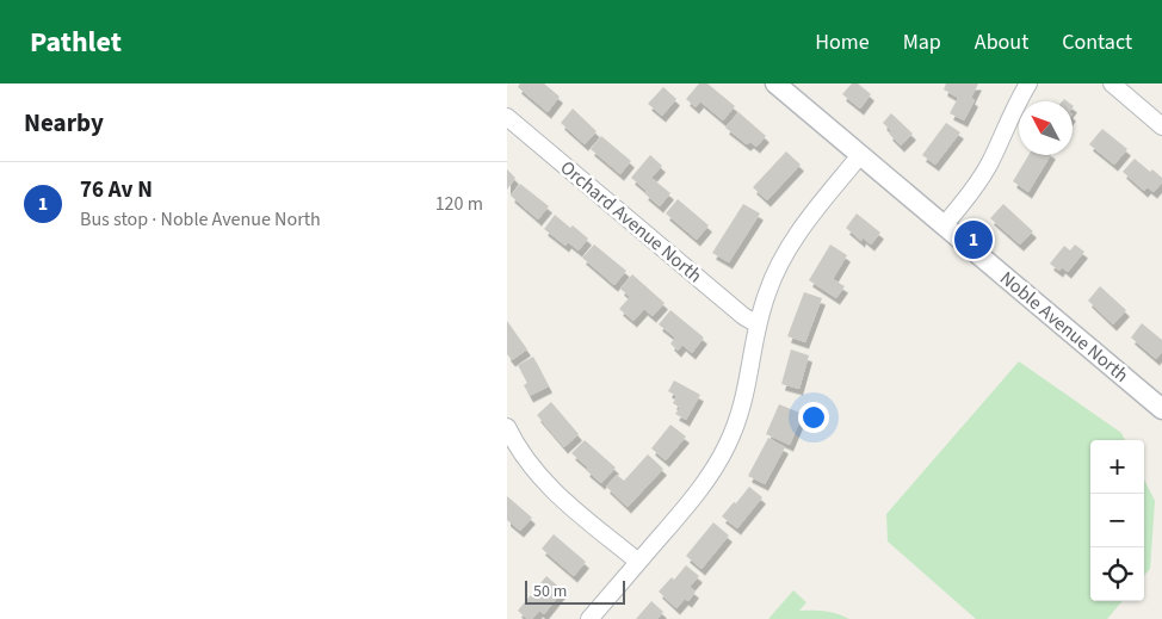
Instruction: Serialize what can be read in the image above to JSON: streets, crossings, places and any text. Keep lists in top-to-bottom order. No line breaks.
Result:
{"streets":{"street":["Orchard Avenue North","Noble Avenue North"]},"scale_bar":"50 m","north":"top left","page":{"header":"Pathlet","nav":["Home","Map","About","Contact"],"heading":"Nearby","list":[{"mark":"1","name":"76 Av N","note":"Bus stop · Noble Avenue North","value":"120 m"}],"pins":"1","map_buttons":["+","−"],"scale":"50 m"}}
